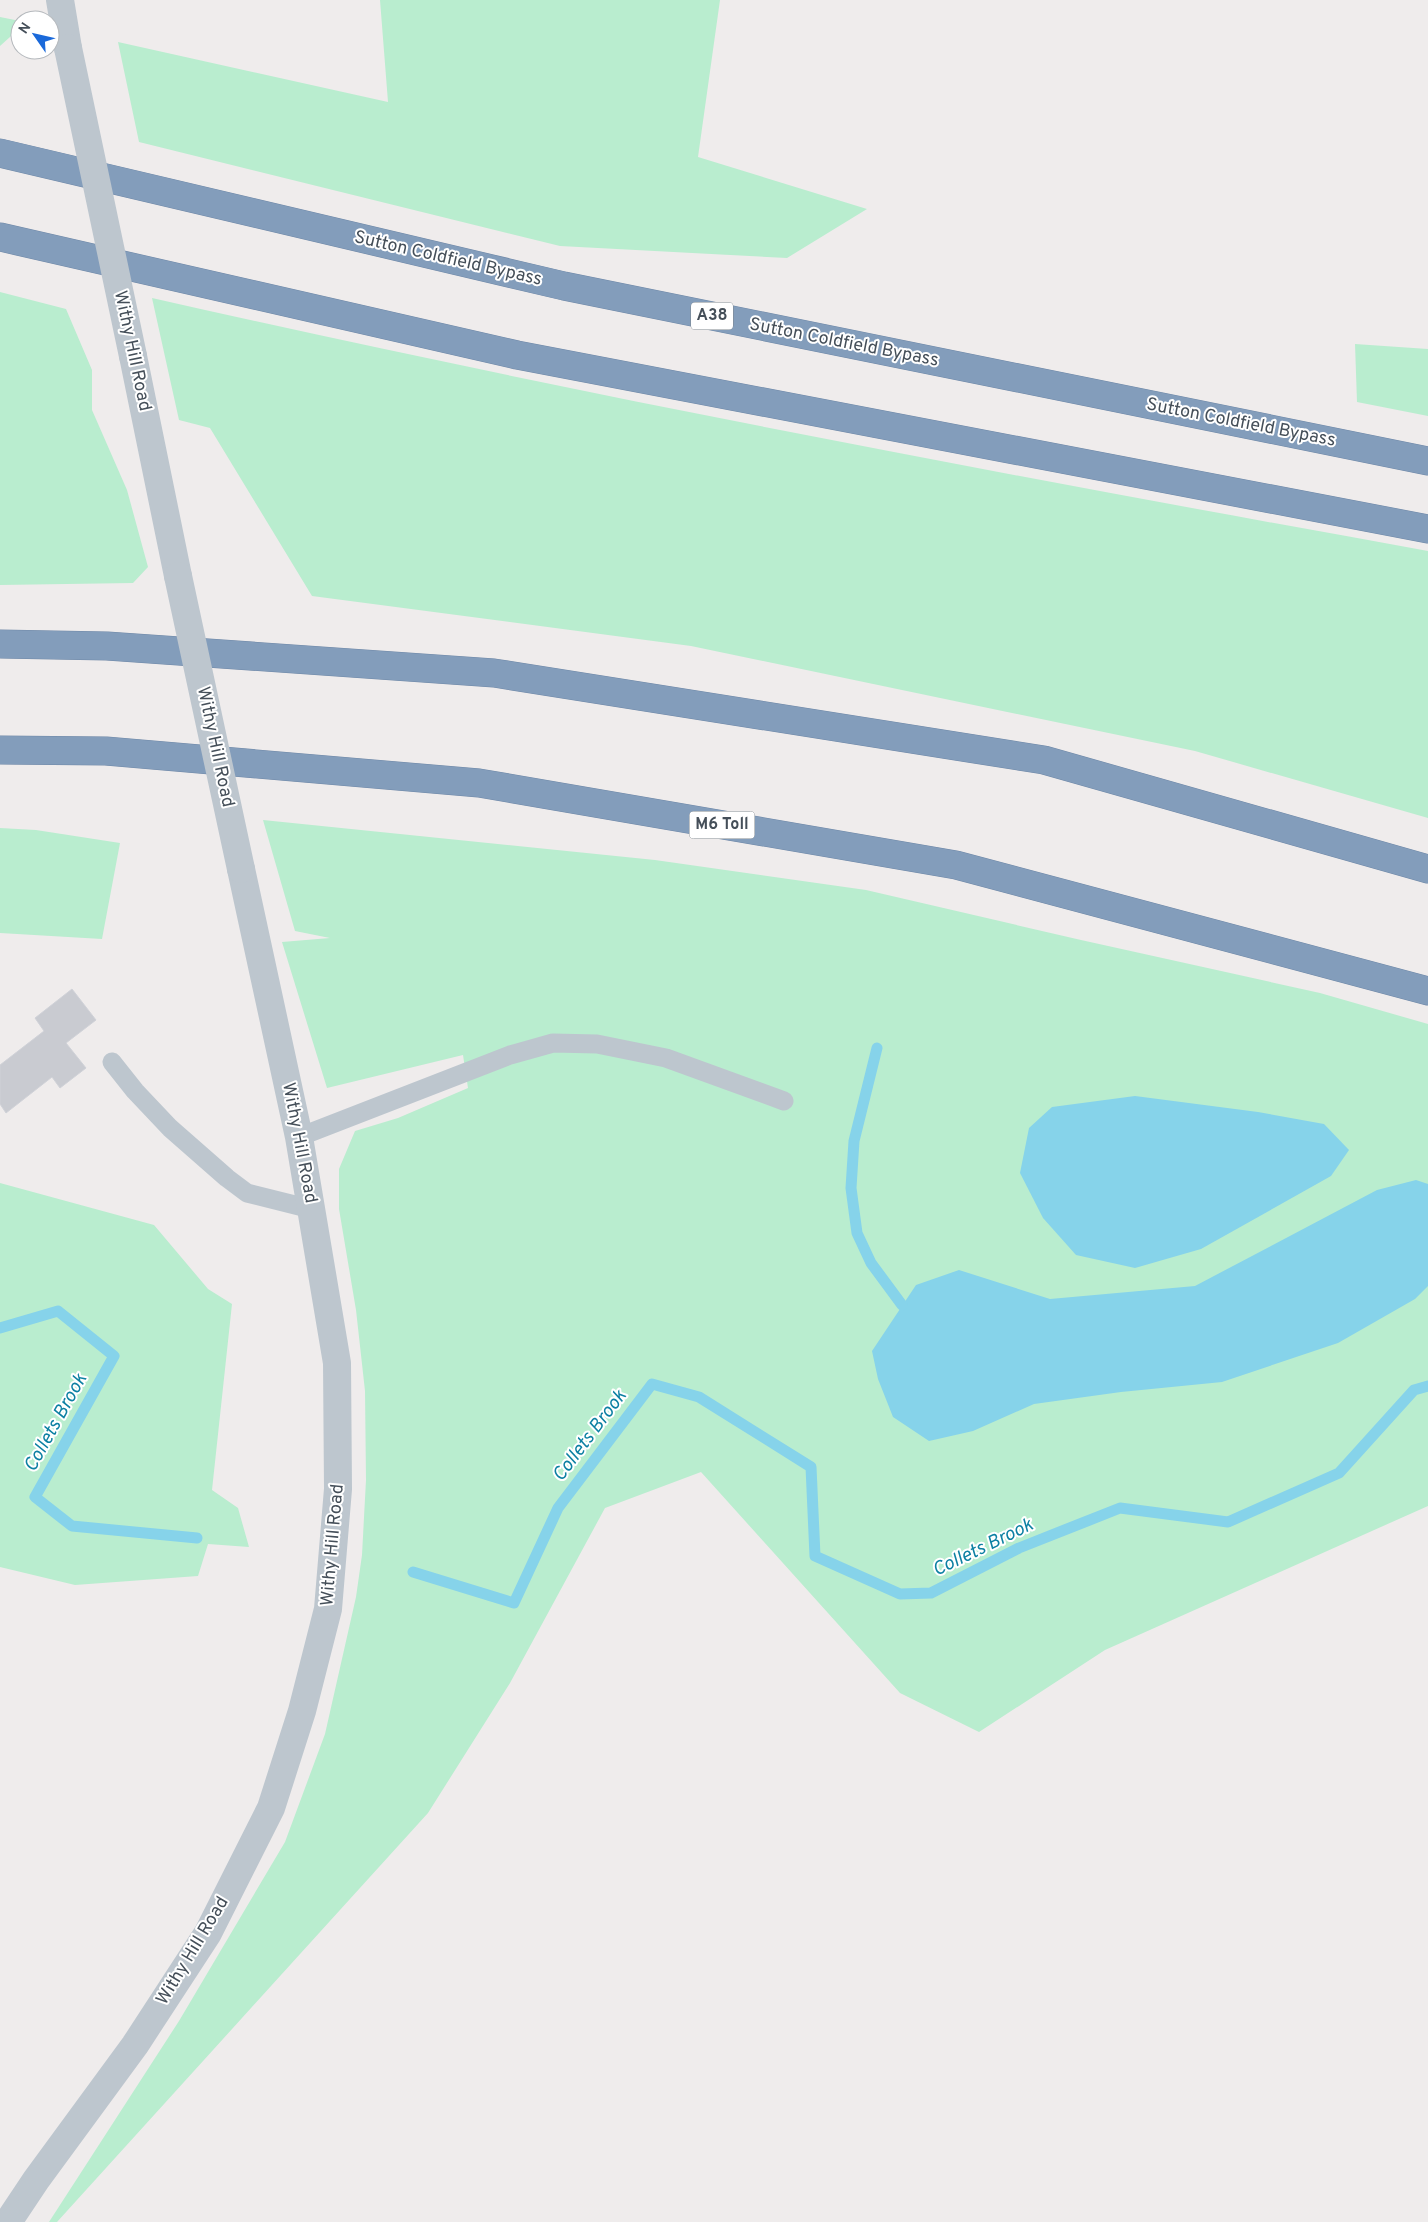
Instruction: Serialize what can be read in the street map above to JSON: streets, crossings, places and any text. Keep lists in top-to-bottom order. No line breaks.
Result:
{"streets":{"highway":["Sutton Coldfield Bypass","A38","M6 Toll"],"street":["Withy Hill Road"]},"water":["Collets Brook"],"north":"top left"}
